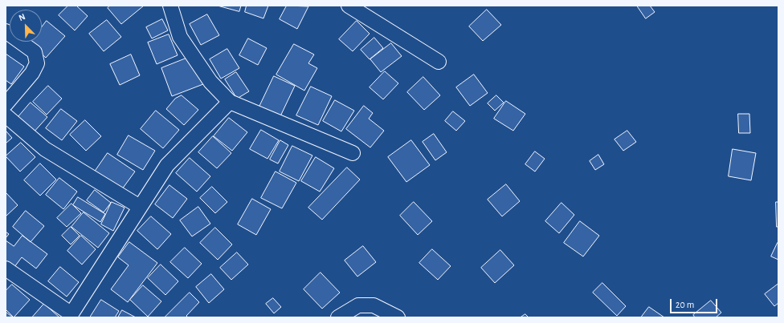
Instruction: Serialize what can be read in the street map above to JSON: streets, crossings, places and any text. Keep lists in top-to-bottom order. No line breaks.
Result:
{"scale_bar":"20 m","north":"top left"}
